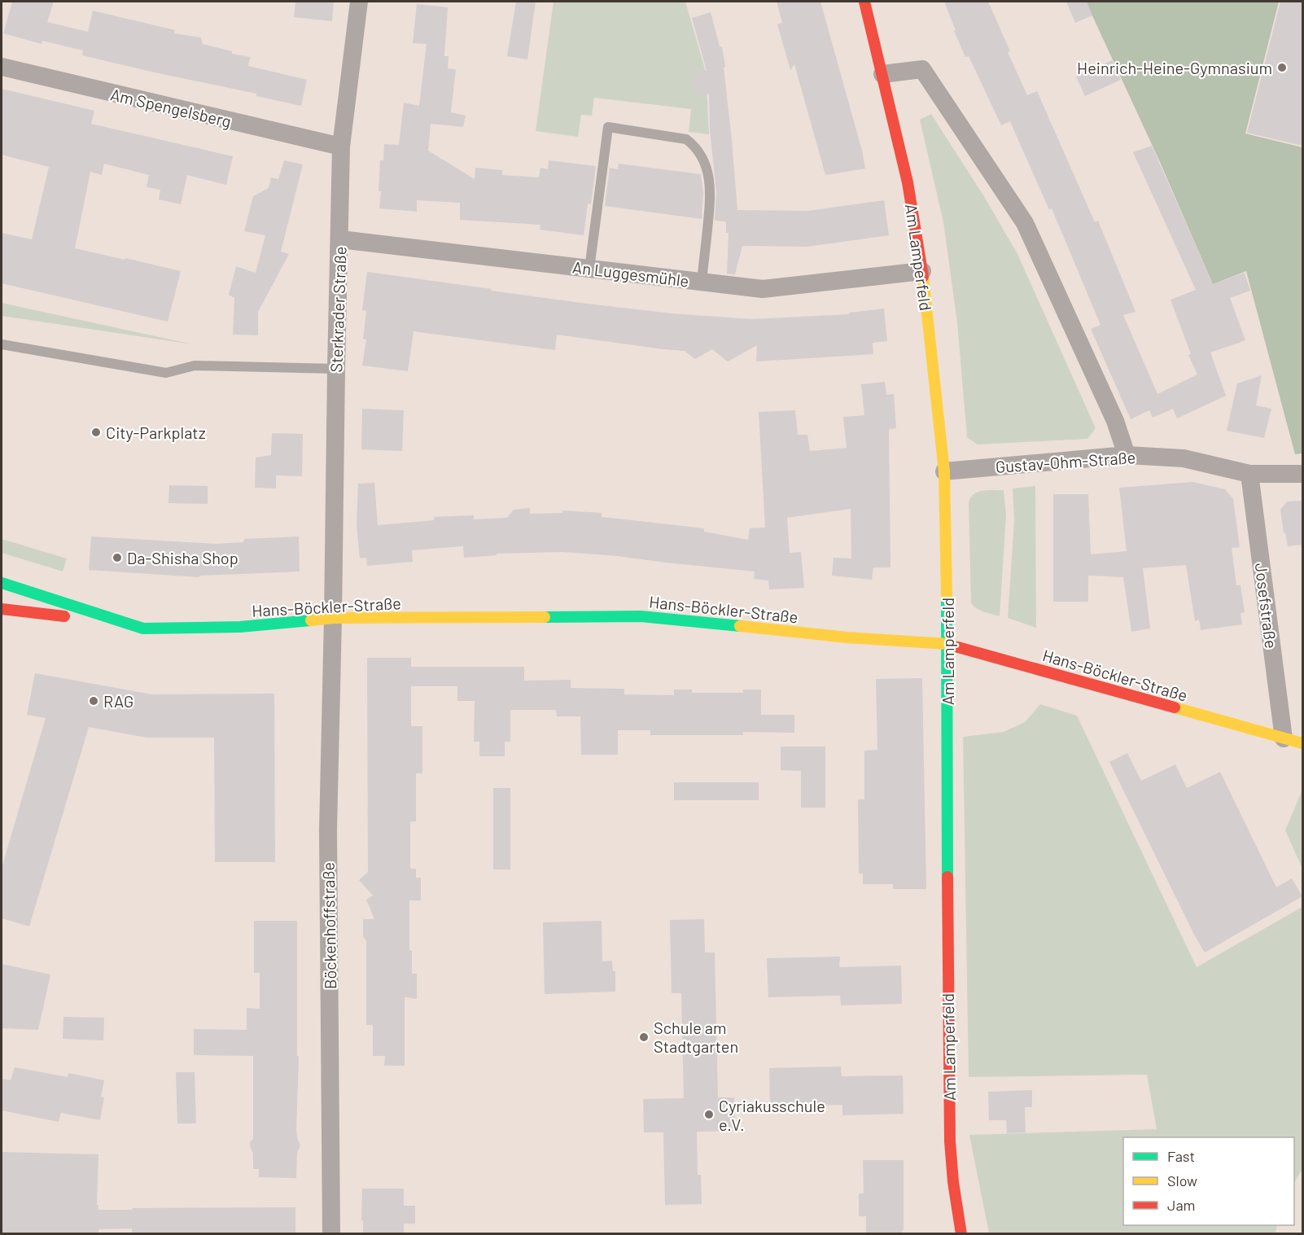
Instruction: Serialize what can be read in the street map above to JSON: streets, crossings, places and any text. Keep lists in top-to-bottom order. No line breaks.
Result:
{"streets":{"main road":["Am Lamperfeld","Hans-Böckler-Straße"],"street":["Am Spengelsberg","An Luggesmühle","Sterkrader Straße","Gustav-Ohm-Straße","Josefstraße","Böckenhoffstraße"]},"crossings":[["Am Spengelsberg","Sterkrader Straße"],["Am Lamperfeld","An Luggesmühle"],["Am Lamperfeld","Gustav-Ohm-Straße"],["Am Lamperfeld","Hans-Böckler-Straße"],["An Luggesmühle","Sterkrader Straße"],["Sterkrader Straße","Hans-Böckler-Straße"],["Sterkrader Straße","Böckenhoffstraße"],["Gustav-Ohm-Straße","Josefstraße"],["Josefstraße","Hans-Böckler-Straße"],["Hans-Böckler-Straße","Böckenhoffstraße"]],"places":["Heinrich-Heine-Gymnasium","City-Parkplatz","Da-Shisha Shop","RAG","Schule am Stadtgarten","Cyriakusschule e.V."],"legend":["Fast","Slow","Jam"]}
